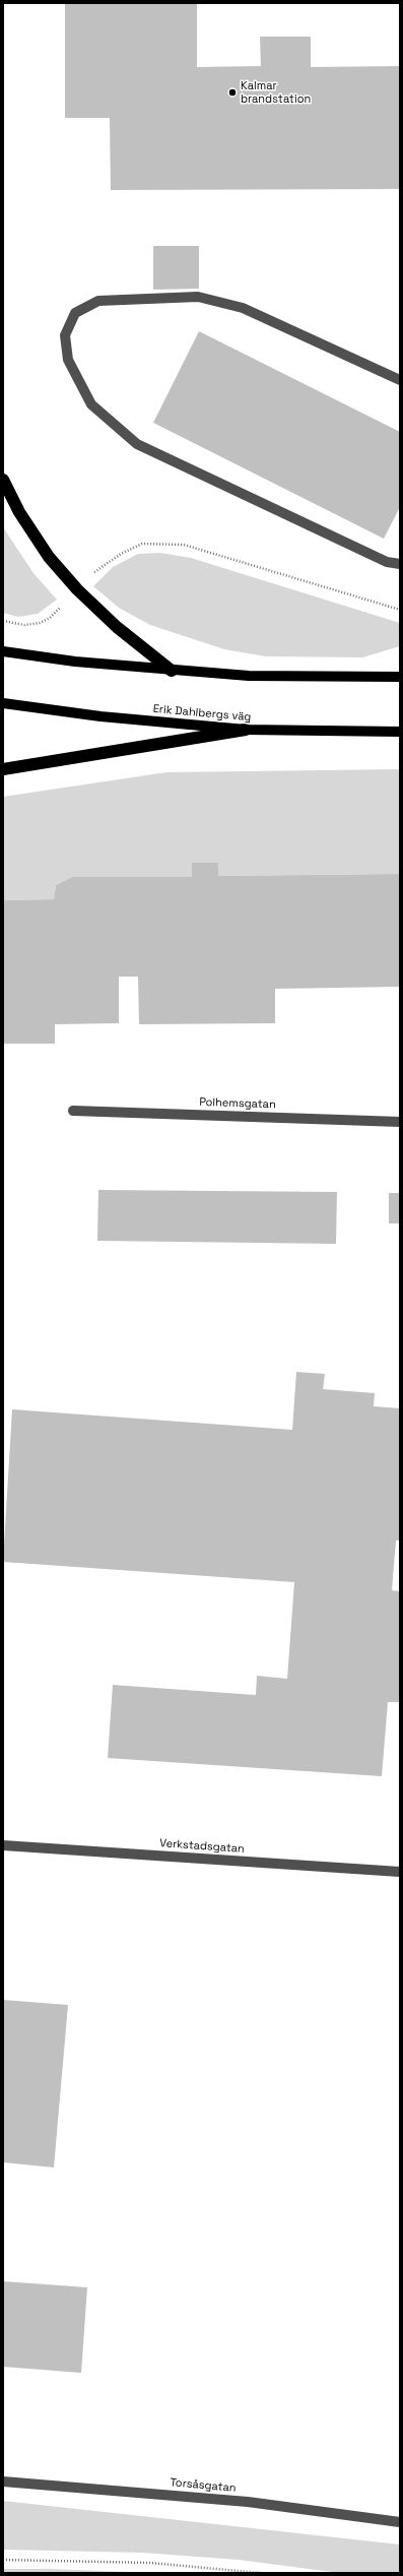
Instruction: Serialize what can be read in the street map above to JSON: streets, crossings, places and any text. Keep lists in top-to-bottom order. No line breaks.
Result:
{"streets":{"main road":["Erik Dahlbergs väg"],"street":["Polhemsgatan","Verkstadsgatan","Torsåsgatan"]},"places":["Kalmar brandstation"]}
